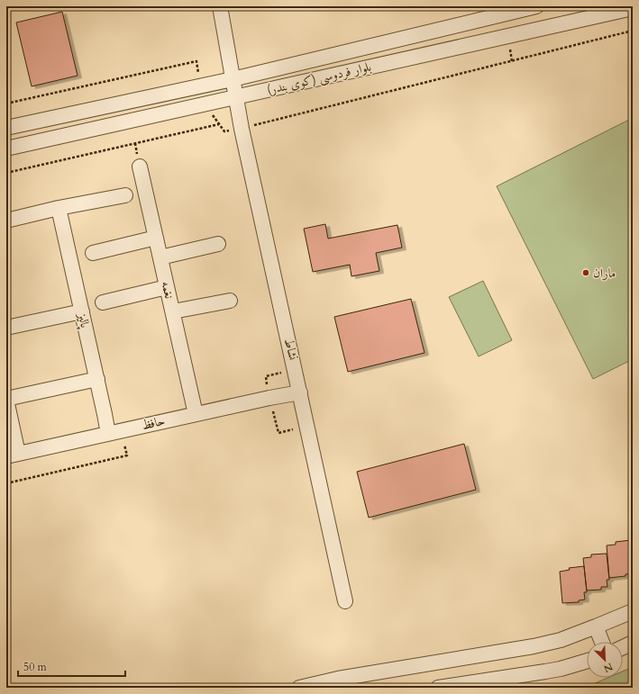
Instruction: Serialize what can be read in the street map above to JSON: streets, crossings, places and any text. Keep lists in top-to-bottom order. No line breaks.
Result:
{"streets":{"street":["بلوار فردوسی (کوی بندر)","نغمه","پالیز","نشاط","حافظ"]},"crossings":[["بلوار فردوسی (کوی بندر)","نشاط"],["نغمه","حافظ"],["پالیز","حافظ"],["نشاط","حافظ"]],"places":["ماران"],"scale_bar":"50 m","north":"bottom right"}
